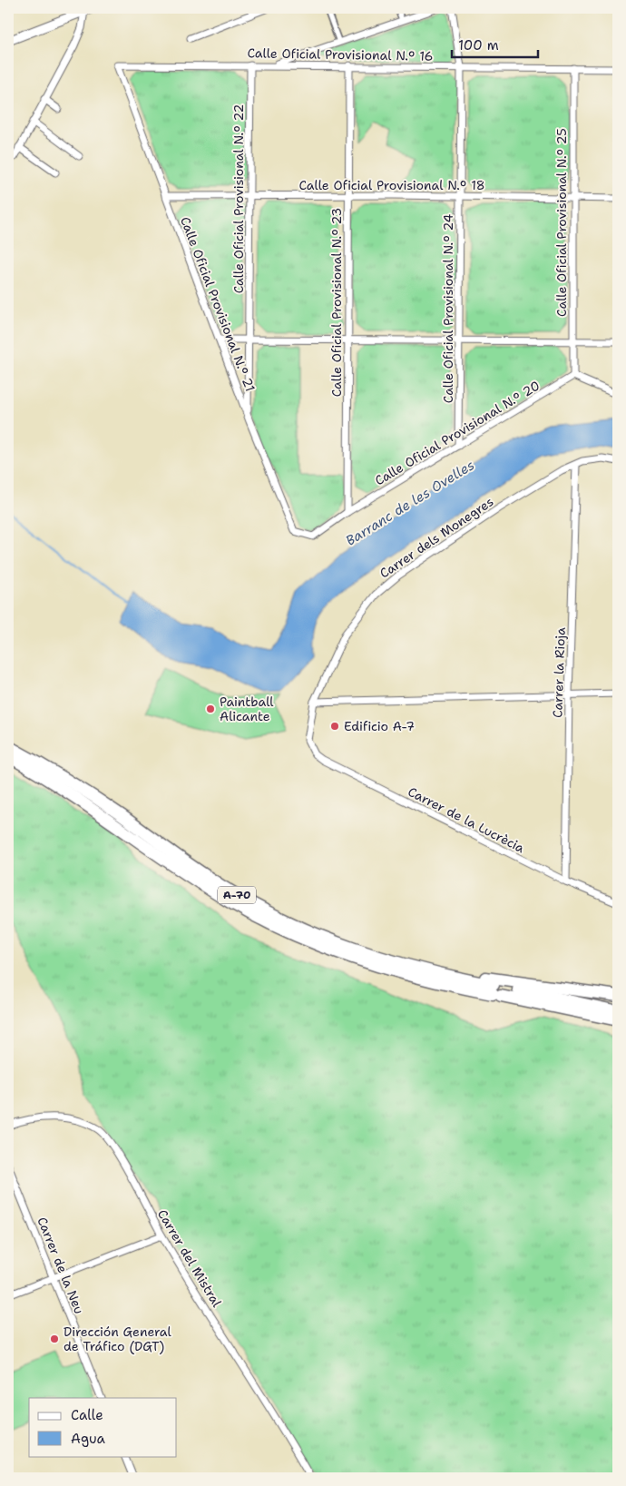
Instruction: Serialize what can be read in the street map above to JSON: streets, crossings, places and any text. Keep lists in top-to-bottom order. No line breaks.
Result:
{"streets":{"highway":["A-70"],"street":["Calle Oficial Provisional N.º 16","Calle Oficial Provisional N.º 18","Calle Oficial Provisional N.º 22","Calle Oficial Provisional N.º 25","Calle Oficial Provisional N.º 23","Calle Oficial Provisional N.º 21","Calle Oficial Provisional N.º 24","Calle Oficial Provisional N.º 20","Carrer dels Monegres","Carrer la Rioja","Carrer de la Lucrècia","Carrer del Mistral","Carrer de la Neu"]},"crossings":[["Calle Oficial Provisional N.º 16","Calle Oficial Provisional N.º 22"],["Calle Oficial Provisional N.º 16","Calle Oficial Provisional N.º 25"],["Calle Oficial Provisional N.º 16","Calle Oficial Provisional N.º 23"],["Calle Oficial Provisional N.º 16","Calle Oficial Provisional N.º 21"],["Calle Oficial Provisional N.º 16","Calle Oficial Provisional N.º 24"],["Calle Oficial Provisional N.º 18","Calle Oficial Provisional N.º 22"],["Calle Oficial Provisional N.º 18","Calle Oficial Provisional N.º 25"],["Calle Oficial Provisional N.º 18","Calle Oficial Provisional N.º 23"],["Calle Oficial Provisional N.º 18","Calle Oficial Provisional N.º 21"],["Calle Oficial Provisional N.º 18","Calle Oficial Provisional N.º 24"],["Calle Oficial Provisional N.º 22","Calle Oficial Provisional N.º 21"],["Calle Oficial Provisional N.º 25","Calle Oficial Provisional N.º 20"],["Calle Oficial Provisional N.º 23","Calle Oficial Provisional N.º 20"],["Calle Oficial Provisional N.º 21","Calle Oficial Provisional N.º 20"],["Calle Oficial Provisional N.º 24","Calle Oficial Provisional N.º 20"],["Carrer dels Monegres","Carrer la Rioja"],["Carrer dels Monegres","Carrer de la Lucrècia"],["Carrer la Rioja","Carrer de la Lucrècia"]],"water":["Barranc de les Ovelles"],"places":["Paintball Alicante","Edificio A-7","Dirección General de Tráfico (DGT)"],"legend":["Calle","Agua"],"scale_bar":"100 m"}
